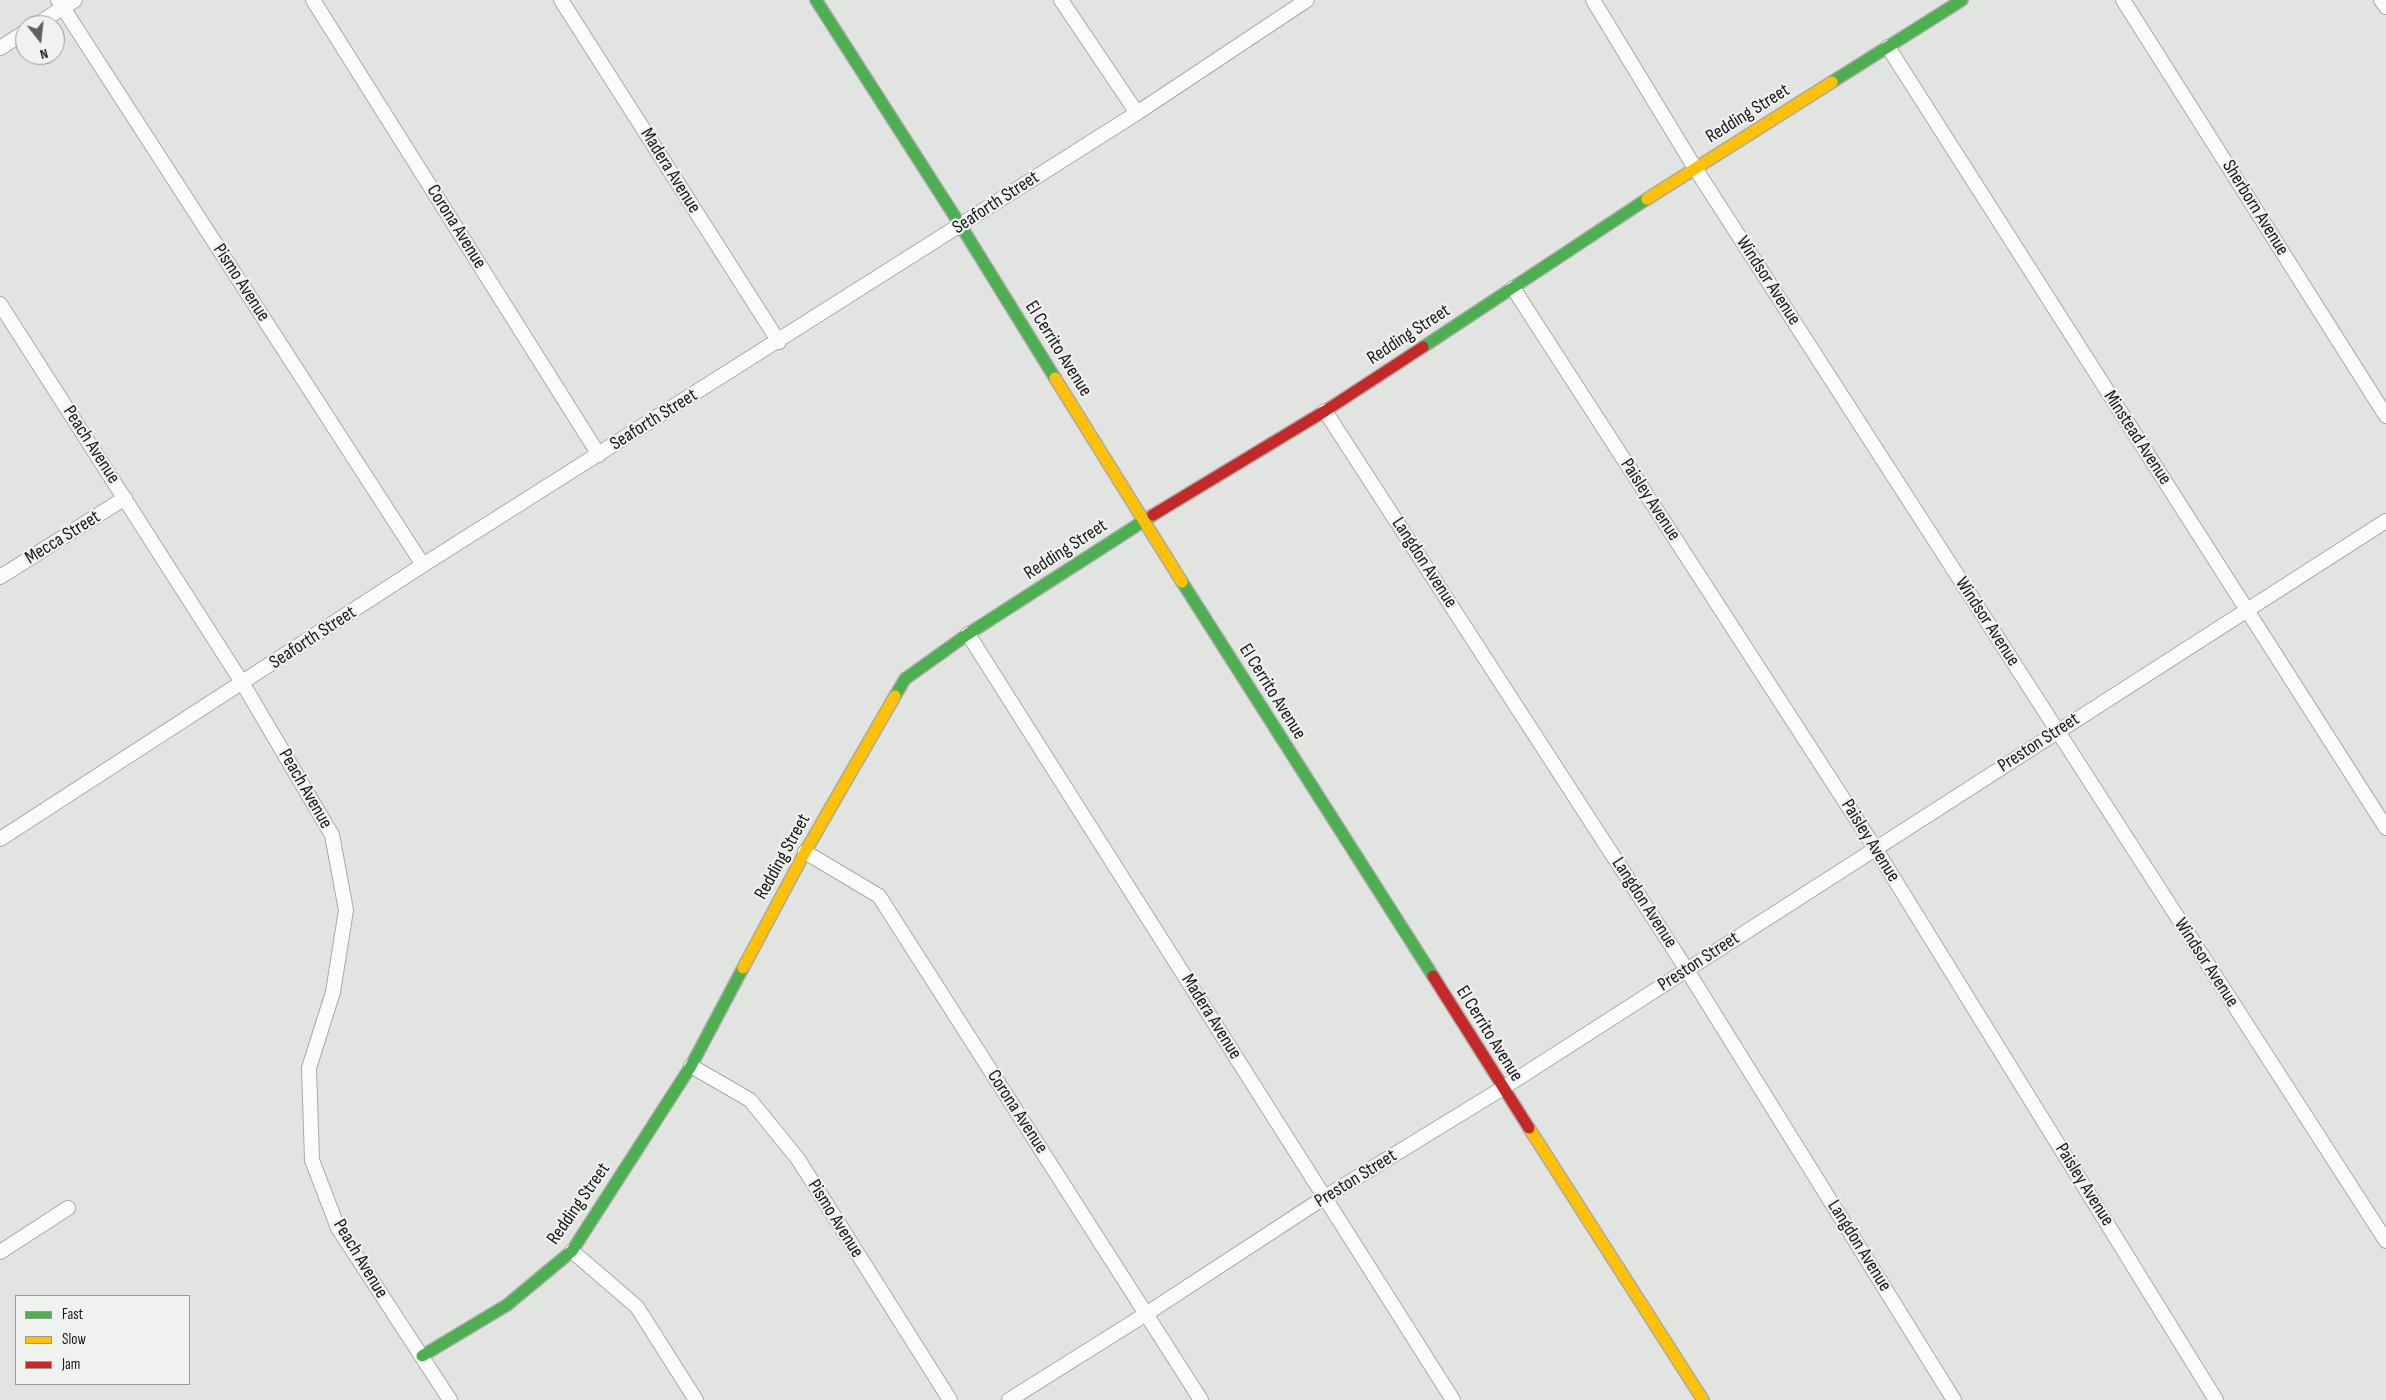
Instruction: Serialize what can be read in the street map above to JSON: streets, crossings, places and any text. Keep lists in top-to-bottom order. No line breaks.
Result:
{"streets":{"street":["Redding Street","Madera Avenue","Seaforth Street","Sherborn Avenue","Corona Avenue","Windsor Avenue","Pismo Avenue","El Cerrito Avenue","Minstead Avenue","Peach Avenue","Paisley Avenue","Mecca Street","Langdon Avenue","Preston Street"]},"crossings":[["Redding Street","Madera Avenue"],["Redding Street","Corona Avenue"],["Redding Street","Windsor Avenue"],["Redding Street","Pismo Avenue"],["Redding Street","El Cerrito Avenue"],["Redding Street","Minstead Avenue"],["Redding Street","Peach Avenue"],["Redding Street","Paisley Avenue"],["Redding Street","Langdon Avenue"],["Madera Avenue","Seaforth Street"],["Madera Avenue","Preston Street"],["Seaforth Street","Corona Avenue"],["Seaforth Street","Pismo Avenue"],["Seaforth Street","El Cerrito Avenue"],["Seaforth Street","Peach Avenue"],["Corona Avenue","Preston Street"],["Windsor Avenue","Preston Street"],["El Cerrito Avenue","Preston Street"],["Minstead Avenue","Preston Street"],["Peach Avenue","Mecca Street"],["Paisley Avenue","Preston Street"],["Langdon Avenue","Preston Street"]],"legend":["Fast","Slow","Jam"],"north":"bottom"}
